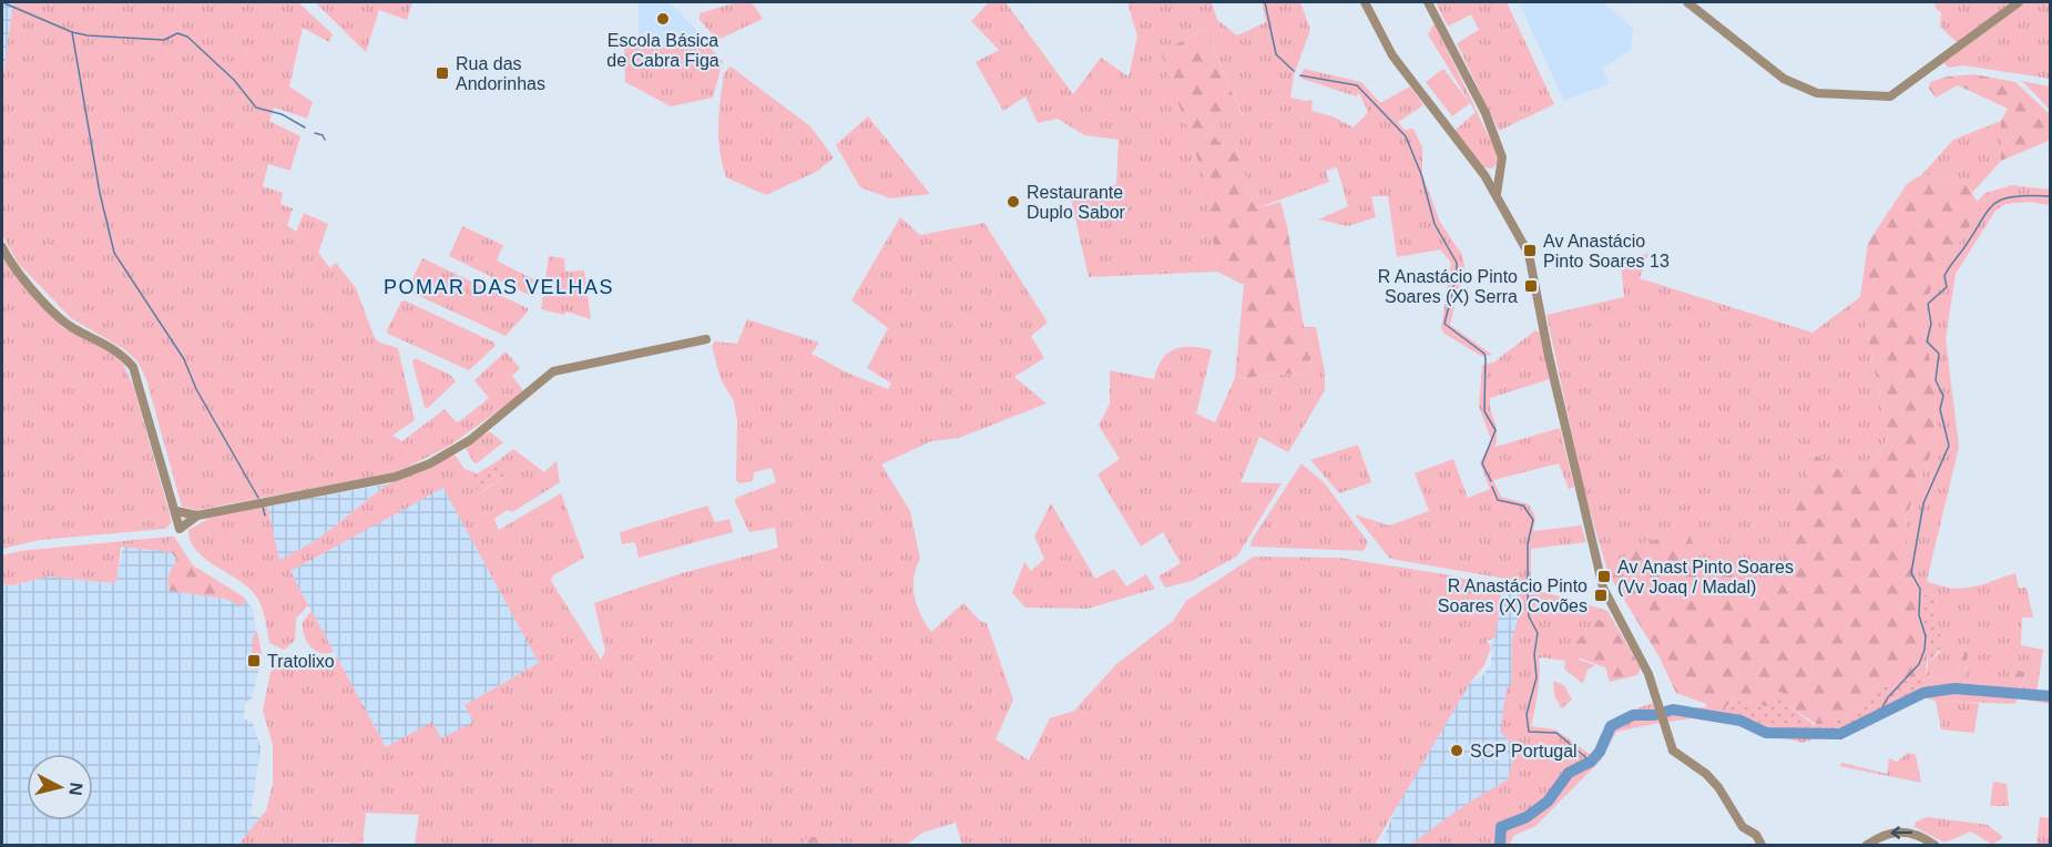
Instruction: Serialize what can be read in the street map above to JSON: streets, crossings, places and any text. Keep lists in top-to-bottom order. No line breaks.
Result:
{"districts":["POMAR DAS VELHAS"],"places":{"other":["Escola Básica de Cabra Figa","Restaurante Duplo Sabor","SCP Portugal"],"transit":["Rua das Andorinhas","Av Anastácio Pinto Soares 13","R Anastácio Pinto Soares (X) Serra","Av Anast Pinto Soares (Vv Joaq / Madal)","R Anastácio Pinto Soares (X) Covões","Tratolixo"]},"north":"right"}
